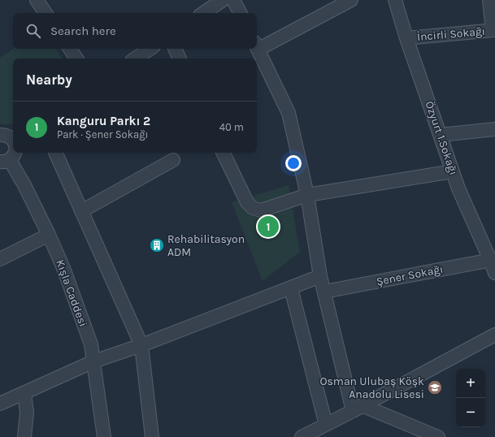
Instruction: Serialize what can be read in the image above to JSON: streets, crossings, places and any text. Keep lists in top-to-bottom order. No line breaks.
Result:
{"streets":{"street":["İncirli Sokağı","Özyurt 1.Sokağı","Şener Sokağı","Kışla Caddesi"]},"crossings":[["İncirli Sokağı","Özyurt 1.Sokağı"],["Özyurt 1.Sokağı","Şener Sokağı"]],"places":{"building":["Rehabilitasyon ADM"],"school or university":["Osman Ulubaş Köşk Anadolu Lisesi"]},"page":{"search":"Search here","heading":"Nearby","list":[{"mark":"1","name":"Kanguru Parkı 2","note":"Park · Şener Sokağı","value":"40 m"}],"pins":"1","map_buttons":["+","−"]}}
